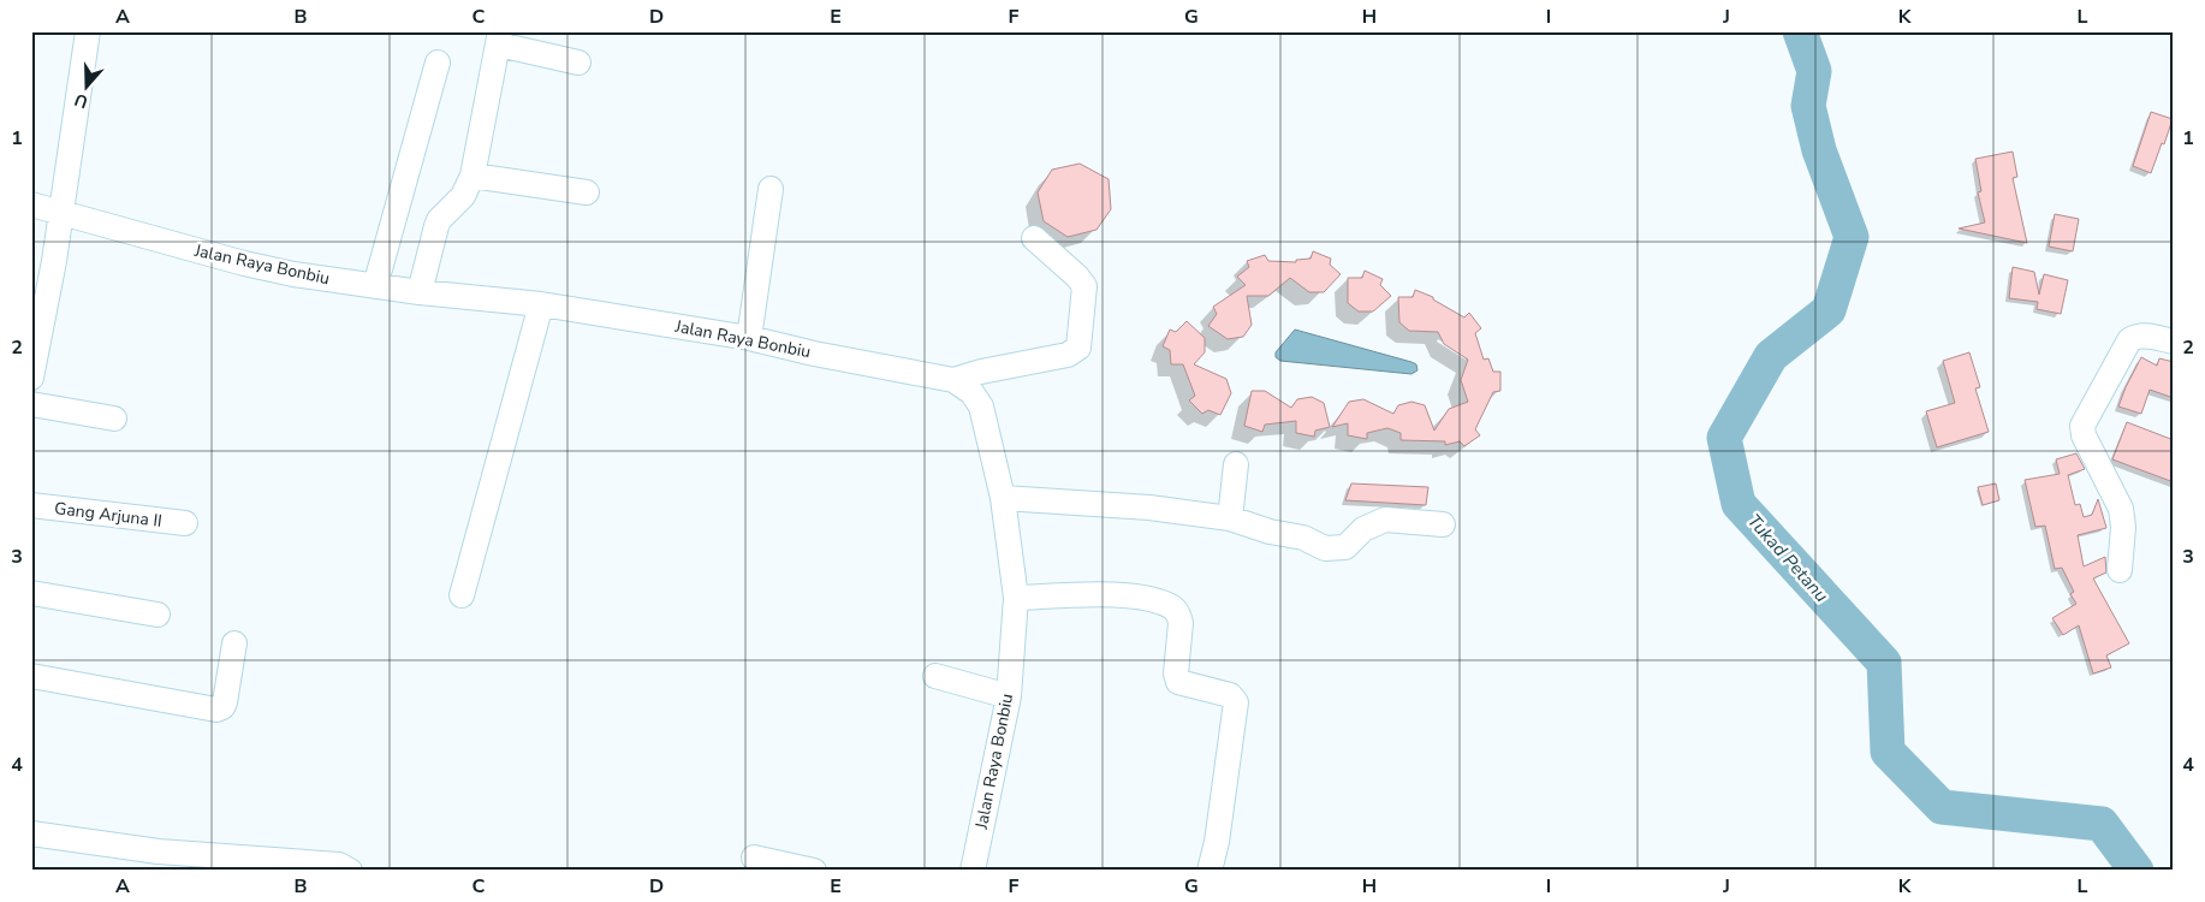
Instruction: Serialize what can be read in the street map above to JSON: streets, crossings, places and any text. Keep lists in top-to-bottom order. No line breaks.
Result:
{"streets":{"street":["Jalan Raya Bonbiu","Gang Arjuna II"]},"water":["Tukad Petanu"],"north":"bottom","grid":{"columns":["A","B","C","D","E","F","G","H","I","J","K","L"],"rows":["1","2","3","4"]}}
